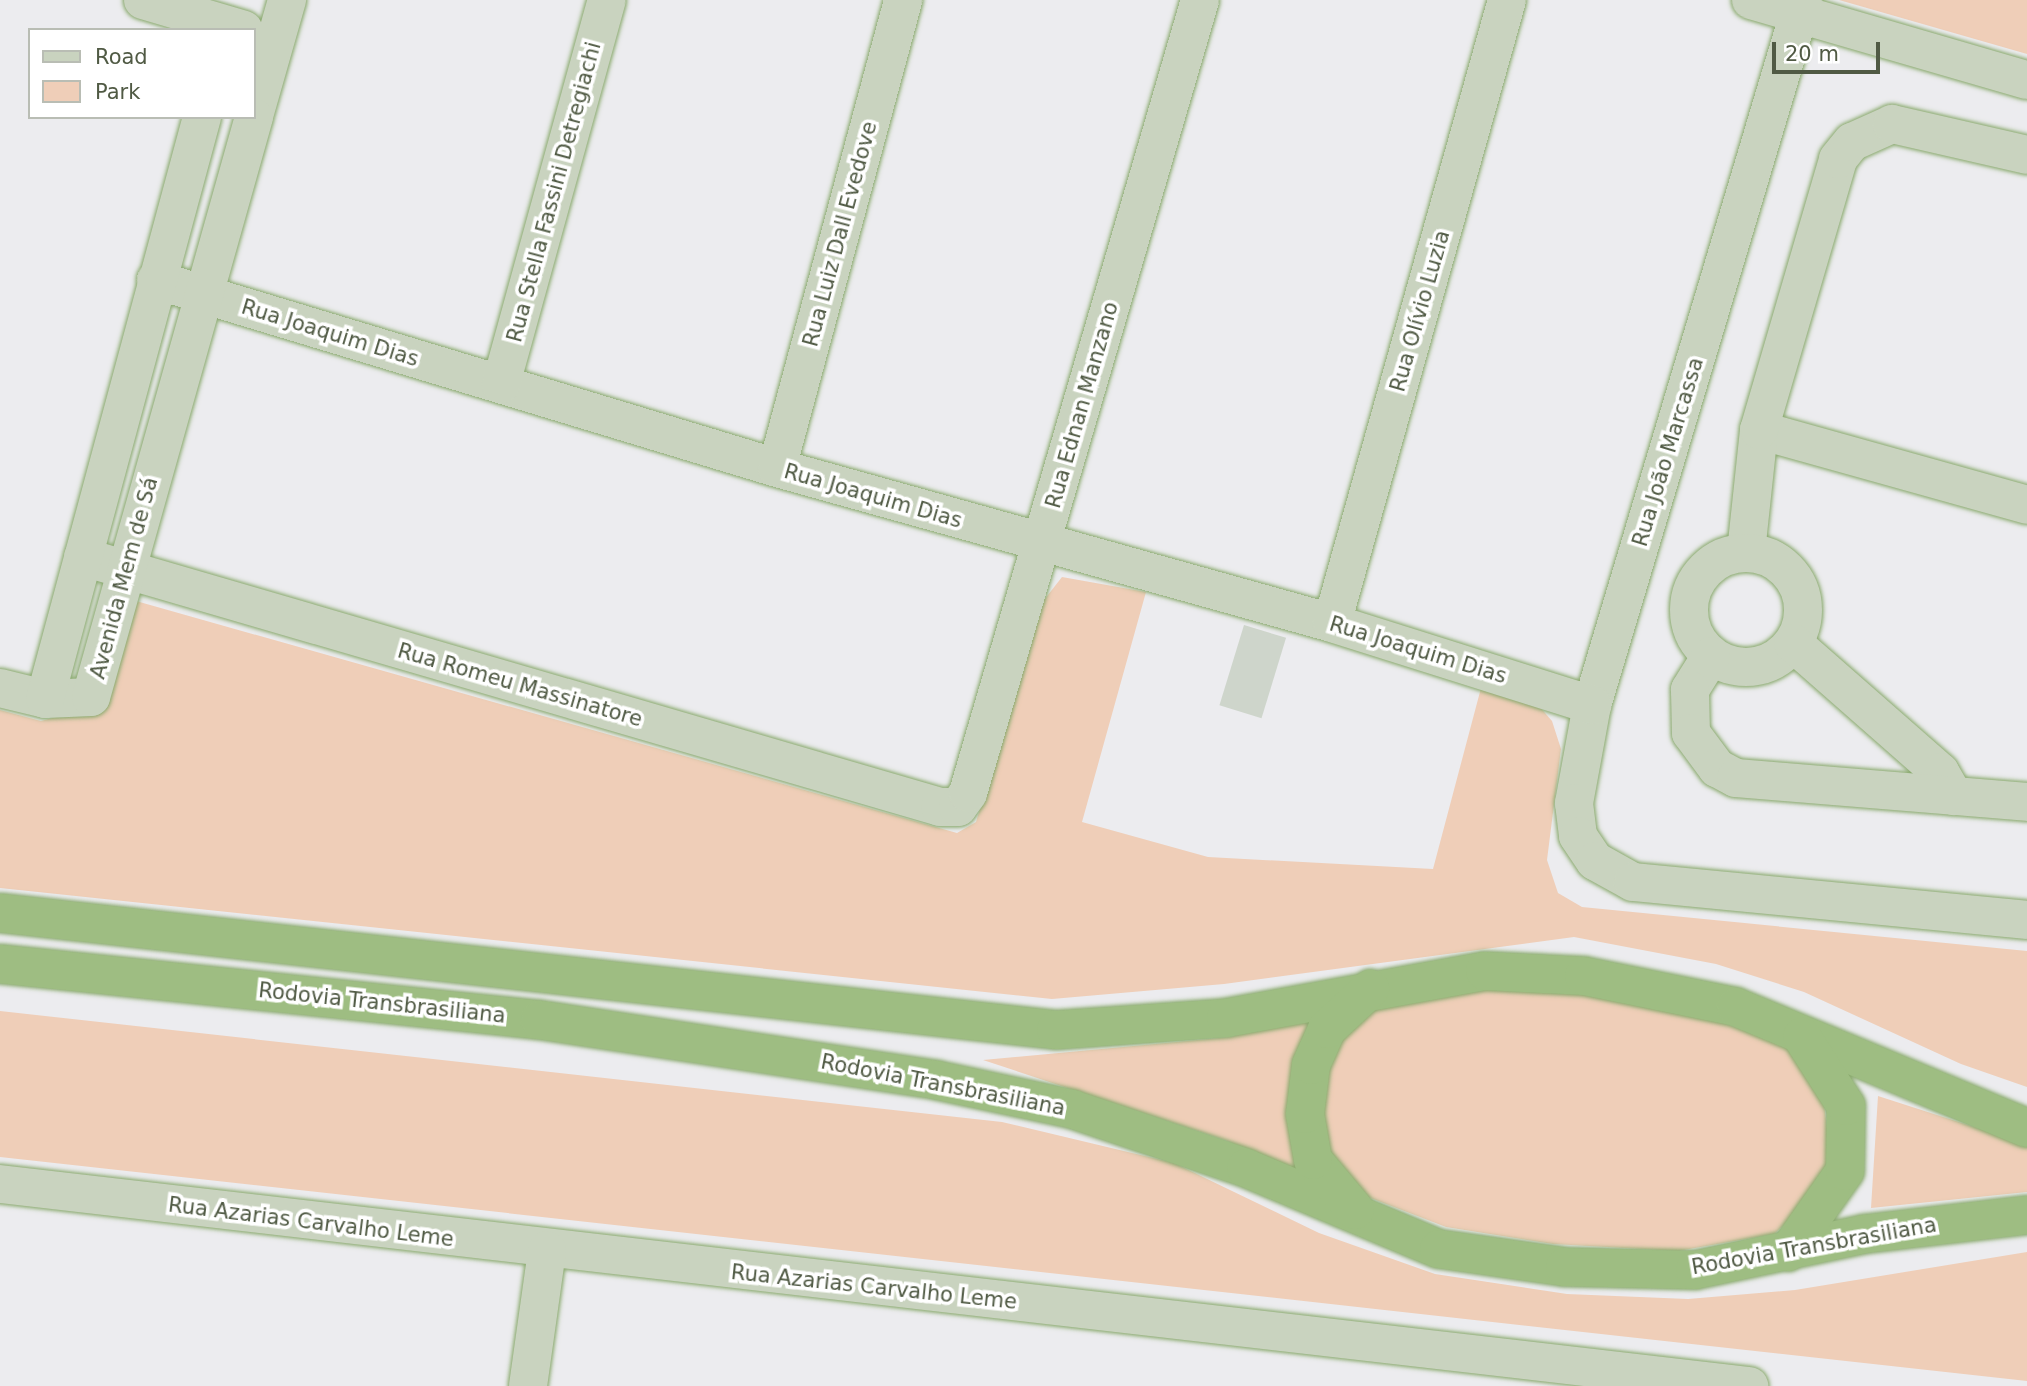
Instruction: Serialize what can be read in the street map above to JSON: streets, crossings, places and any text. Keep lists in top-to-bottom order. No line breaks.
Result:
{"streets":{"highway":["Rodovia Transbrasiliana"],"street":["Rua Stella Fassini Detregiachi","Rua Luiz Dall Evedove","Rua Olívio Luzia","Rua Joaquim Dias","Rua Ednan Manzano","Rua João Marcassa","Avenida Mem de Sá","Rua Romeu Massinatore","Rua Azarias Carvalho Leme"]},"crossings":[["Rua Stella Fassini Detregiachi","Rua Joaquim Dias"],["Rua Luiz Dall Evedove","Rua Joaquim Dias"],["Rua Olívio Luzia","Rua Joaquim Dias"],["Rua Joaquim Dias","Rua Ednan Manzano"],["Rua Joaquim Dias","Rua João Marcassa"],["Rua Joaquim Dias","Avenida Mem de Sá"],["Rua Ednan Manzano","Rua Romeu Massinatore"],["Avenida Mem de Sá","Rua Romeu Massinatore"]],"legend":["Road","Park"],"scale_bar":"20 m"}
